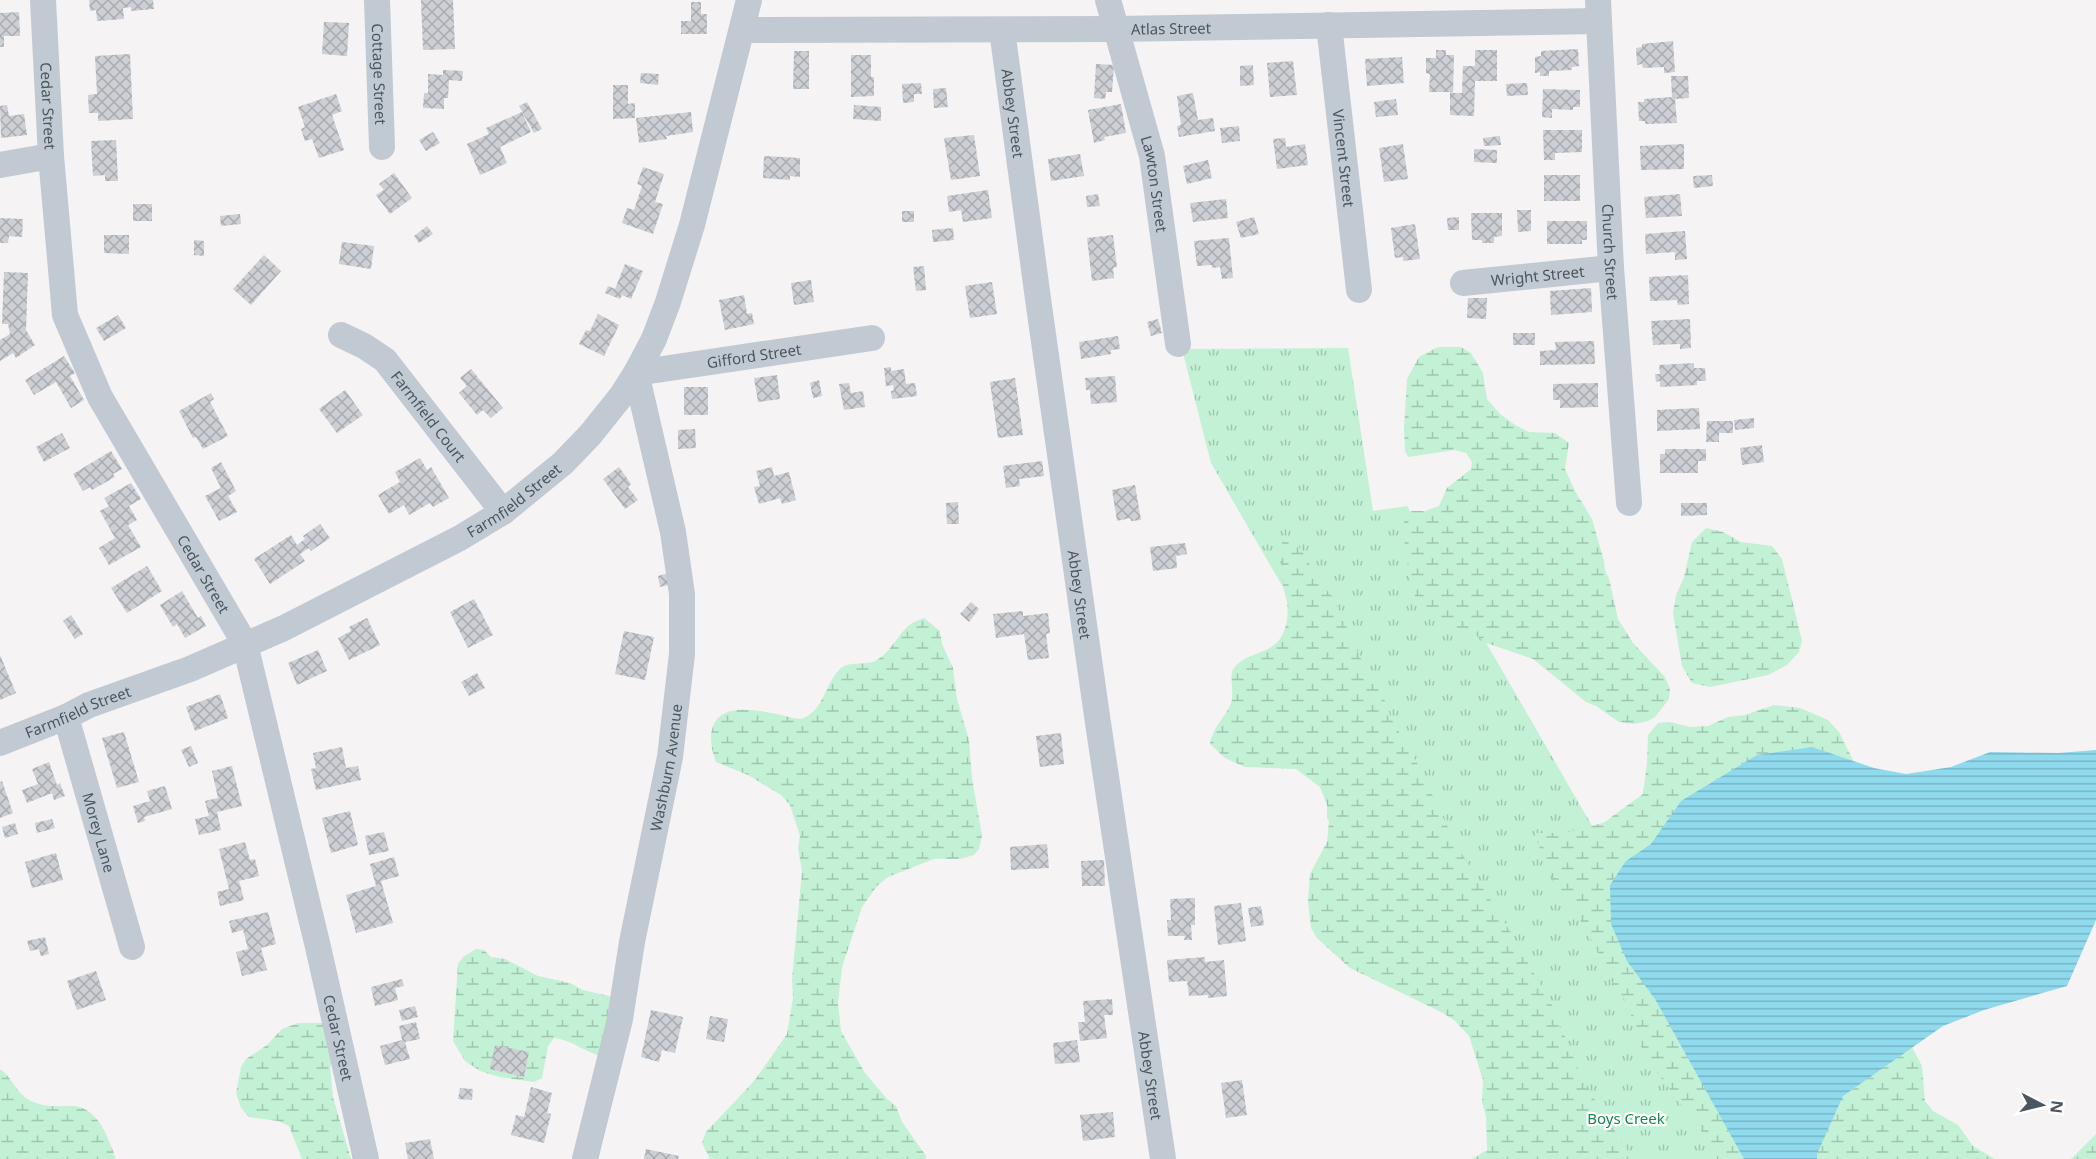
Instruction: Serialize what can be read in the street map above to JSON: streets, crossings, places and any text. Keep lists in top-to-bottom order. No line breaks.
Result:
{"streets":{"street":["Atlas Street","Cottage Street","Cedar Street","Abbey Street","Vincent Street","Lawton Street","Church Street","Wright Street","Gifford Street","Farmfield Court","Farmfield Street","Washburn Avenue","Morey Lane"]},"crossings":[["Atlas Street","Abbey Street"],["Atlas Street","Vincent Street"],["Atlas Street","Lawton Street"],["Atlas Street","Church Street"],["Atlas Street","Farmfield Street"],["Cedar Street","Farmfield Street"],["Church Street","Wright Street"],["Gifford Street","Farmfield Street"],["Gifford Street","Washburn Avenue"],["Farmfield Court","Farmfield Street"],["Farmfield Street","Washburn Avenue"],["Farmfield Street","Morey Lane"]],"parks":["Boys Creek"],"north":"right"}
